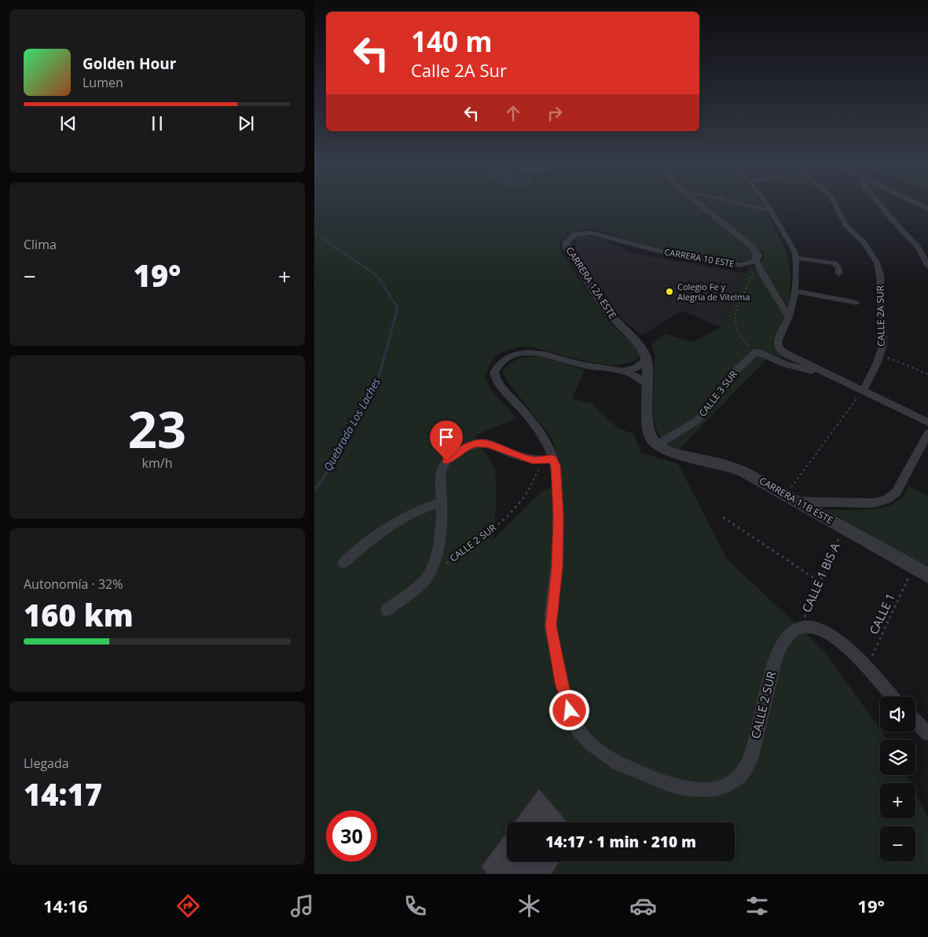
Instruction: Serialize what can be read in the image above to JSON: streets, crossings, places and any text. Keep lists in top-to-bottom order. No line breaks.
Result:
{"streets":{"street":["CARRERA 10 ESTE","CARRERA 12A ESTE","CALLE 2A SUR","CALLE 3 SUR","CARRERA 11B ESTE","CALLE 2 SUR"],"path":["CALLE 1 BIS A","CALLE 1"]},"crossings":[["CARRERA 10 ESTE","CARRERA 12A ESTE"],["CARRERA 12A ESTE","CALLE 3 SUR"],["CARRERA 12A ESTE","CARRERA 11B ESTE"],["CALLE 3 SUR","CARRERA 11B ESTE"],["CARRERA 11B ESTE","CALLE 1 BIS A"],["CARRERA 11B ESTE","CALLE 1"],["CALLE 2 SUR","CALLE 1 BIS A"]],"water":["Quebrada Los Laches"],"places":["Colegio Fe y Alegría de Vitelma"],"page":{"turn":["140 m","Calle 2A Sur"],"song":["Golden Hour","Lumen"],"tile":["Clima",["23","km/h"],["Autonomía · 32%","160 km"],["Llegada","14:17"]],"heat":["−","19°","+"],"map_buttons":["+","−"],"limit":"30","trip":"14:17 · 1 min · 210 m","tabs":["14:16","19°"]}}
